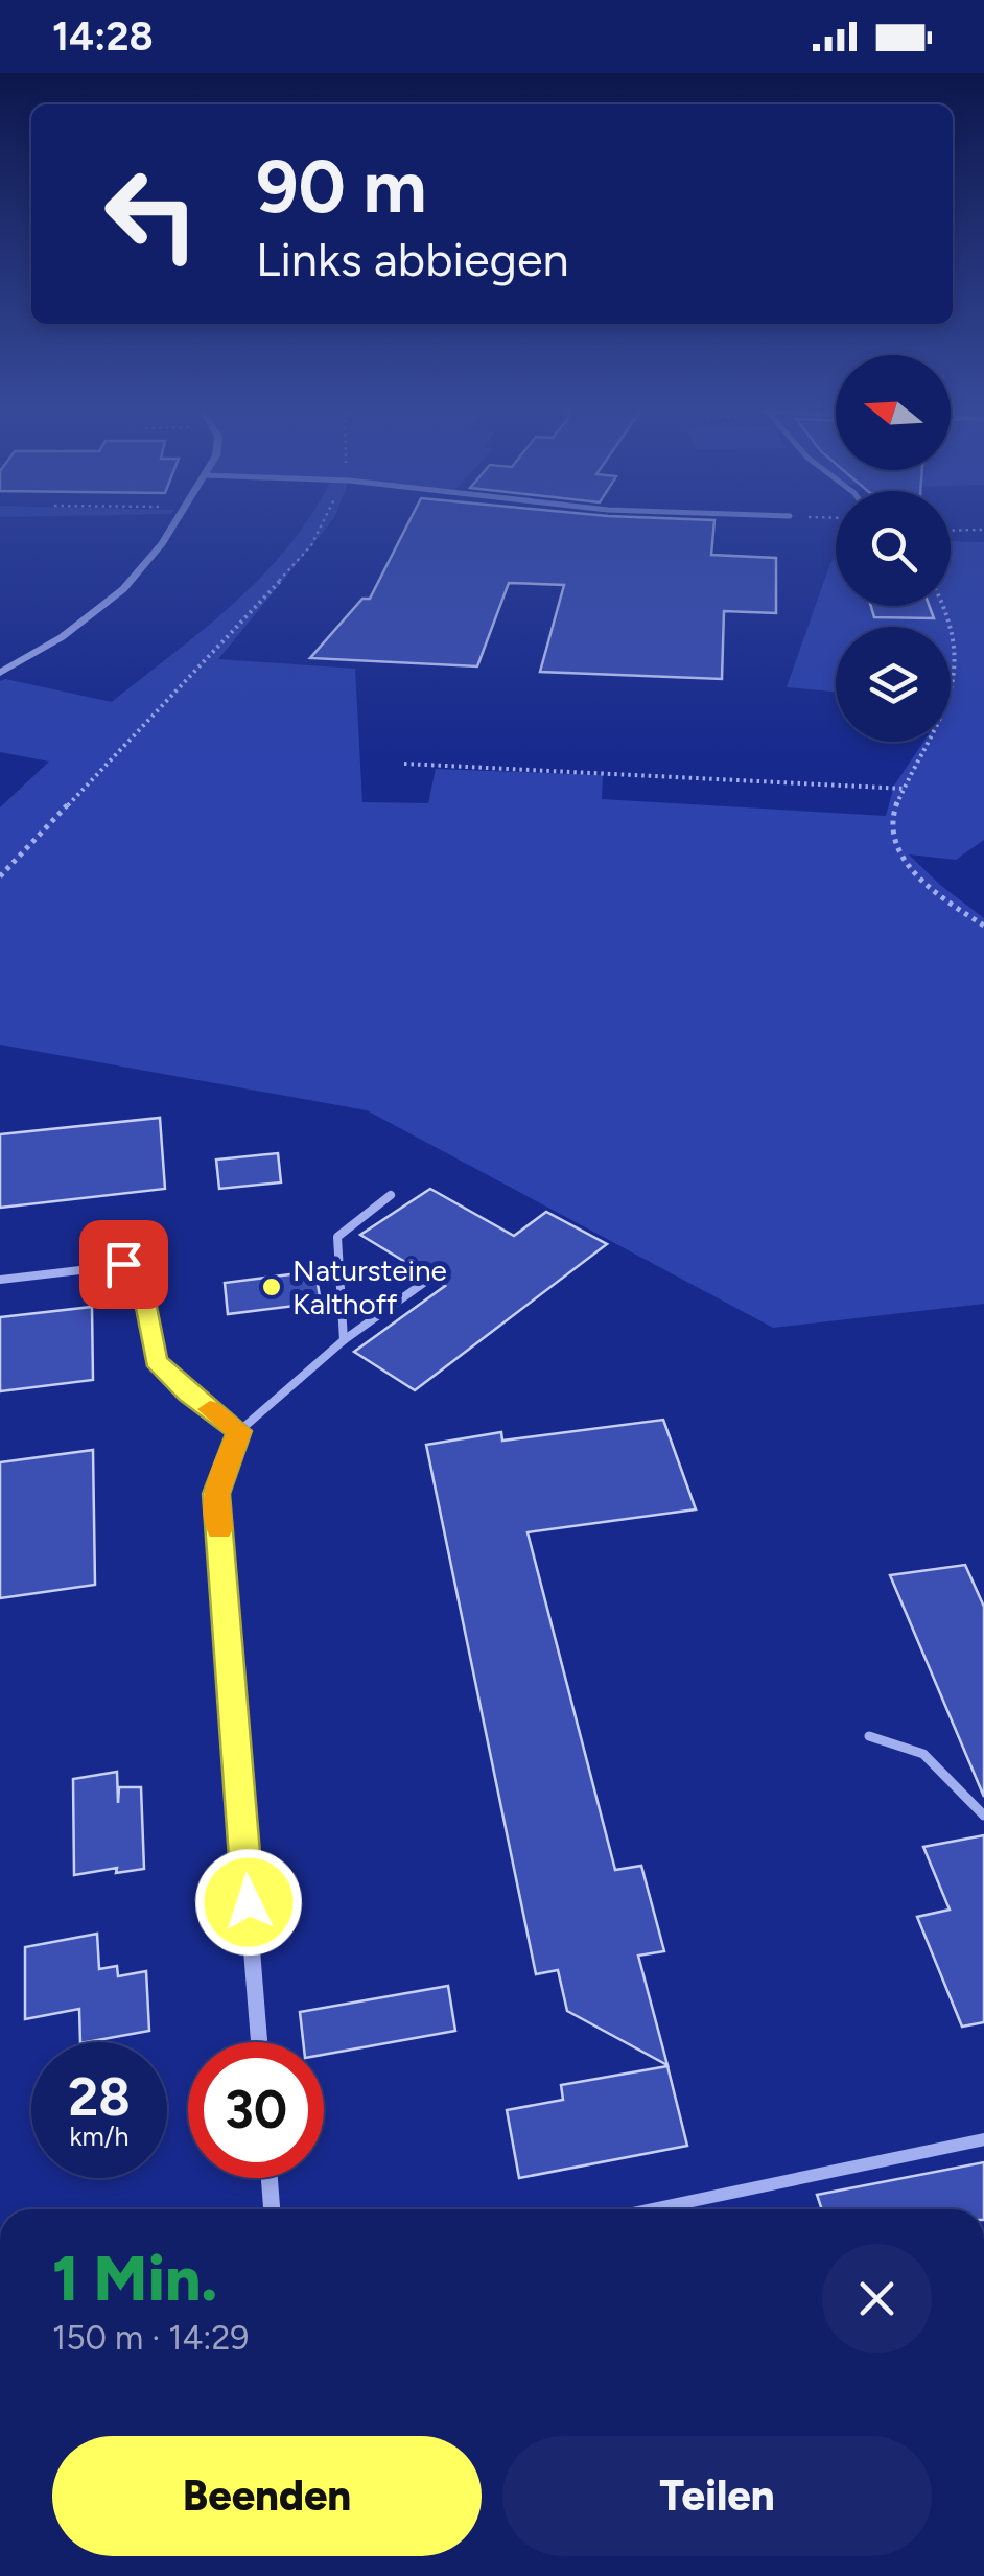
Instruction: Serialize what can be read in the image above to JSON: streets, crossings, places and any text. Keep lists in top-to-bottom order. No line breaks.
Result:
{"places":["Natursteine Kalthoff"],"north":"left","page":{"status":"14:28","turn":["90 m","Links abbiegen"],"speed":"28 km/h","limit":"30","heading":["1 Min.","150 m · 14:29"],"buttons":["Beenden","Teilen"]}}
